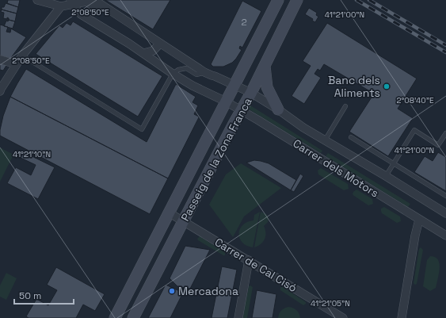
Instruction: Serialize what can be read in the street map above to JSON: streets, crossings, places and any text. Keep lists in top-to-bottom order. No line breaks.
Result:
{"streets":{"main road":["Passeig de la Zona Franca"],"street":["Carrer dels Motors","Carrer de Cal Cisó"]},"crossings":[["Passeig de la Zona Franca","Carrer dels Motors"],["Passeig de la Zona Franca","Carrer de Cal Cisó"]],"places":["Banc dels Aliments","Mercadona"],"house_numbers":["2"],"scale_bar":"50 m","coordinates":["2°08'50\"E","41°21'00\"N","2°08'40\"E","41°21'10\"N","41°21'05\"N"]}
